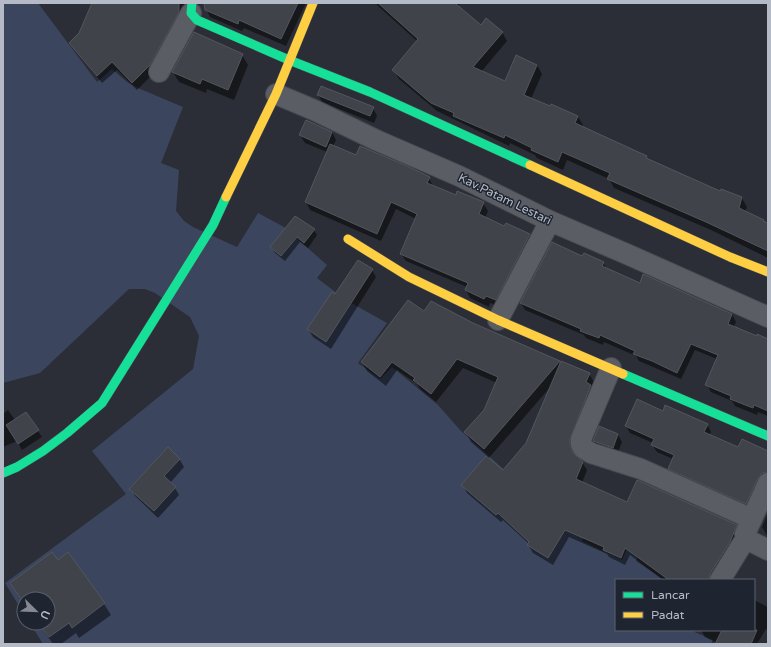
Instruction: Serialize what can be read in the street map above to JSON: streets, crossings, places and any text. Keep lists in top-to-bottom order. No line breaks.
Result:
{"streets":{"street":["Kav.Patam Lestari"]},"legend":["Lancar","Padat"],"north":"bottom right"}
